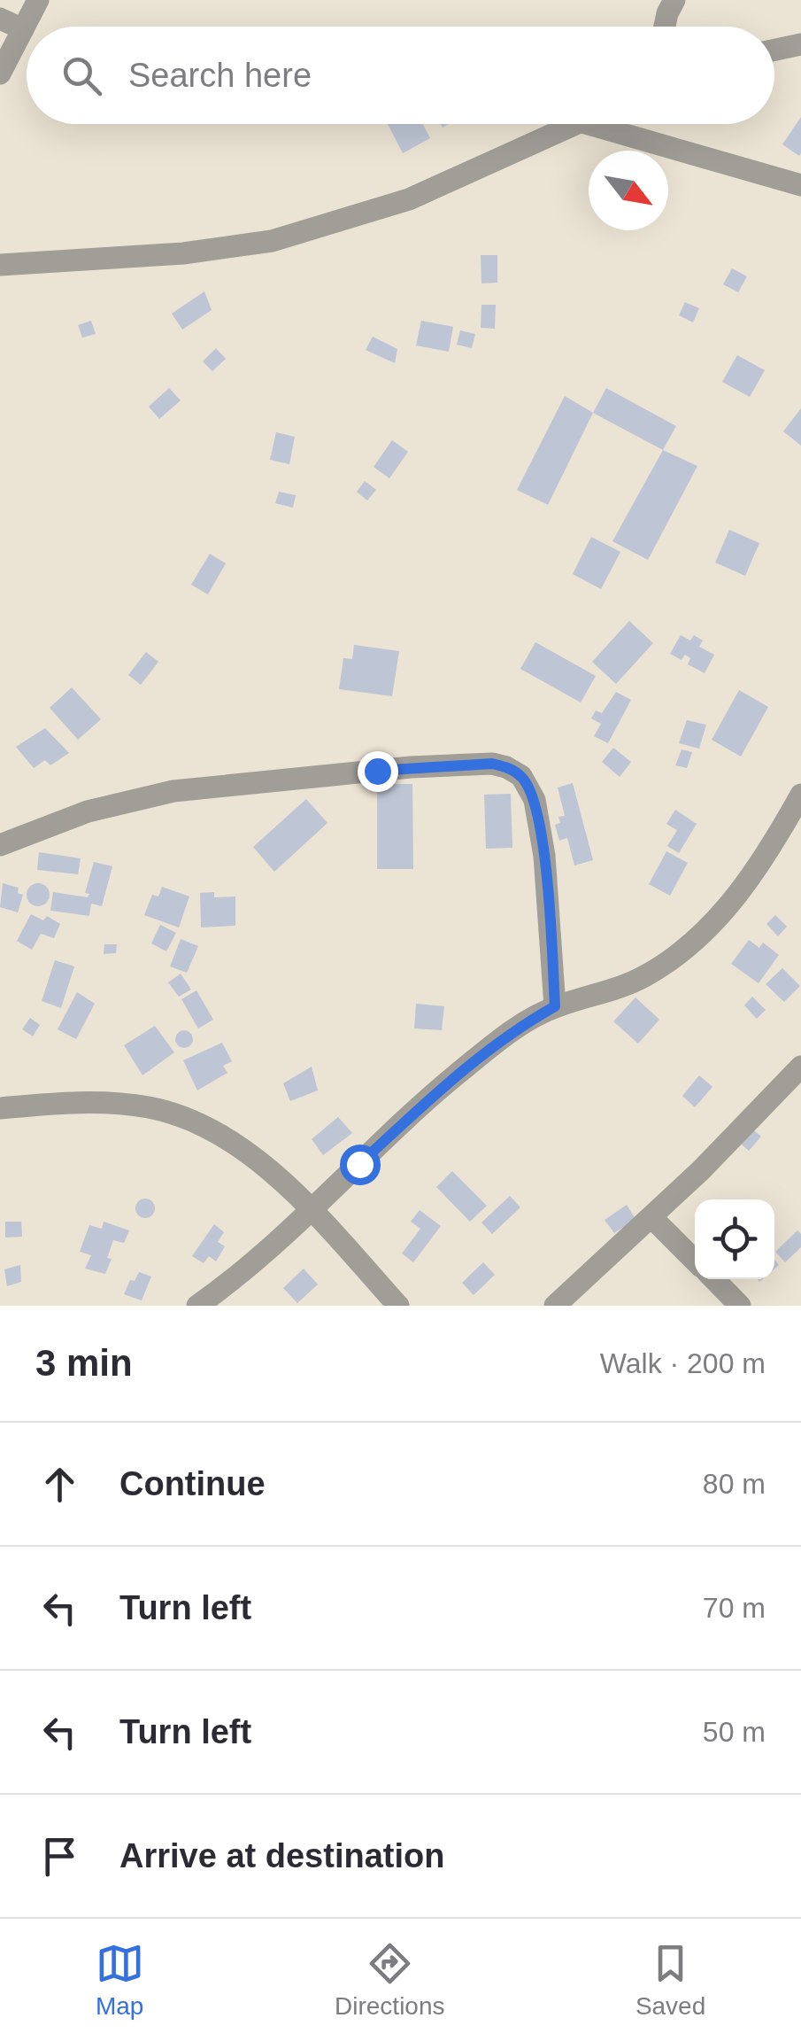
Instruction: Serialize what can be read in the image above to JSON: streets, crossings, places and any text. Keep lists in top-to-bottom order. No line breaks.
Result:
{"north":"bottom right","page":{"search":"Search here","heading":["3 min","Walk · 200 m"],"list":[["Continue","80 m"],["Turn left","70 m"],["Turn left","50 m"],"Arrive at destination"],"nav":["Map","Directions","Saved"]}}
